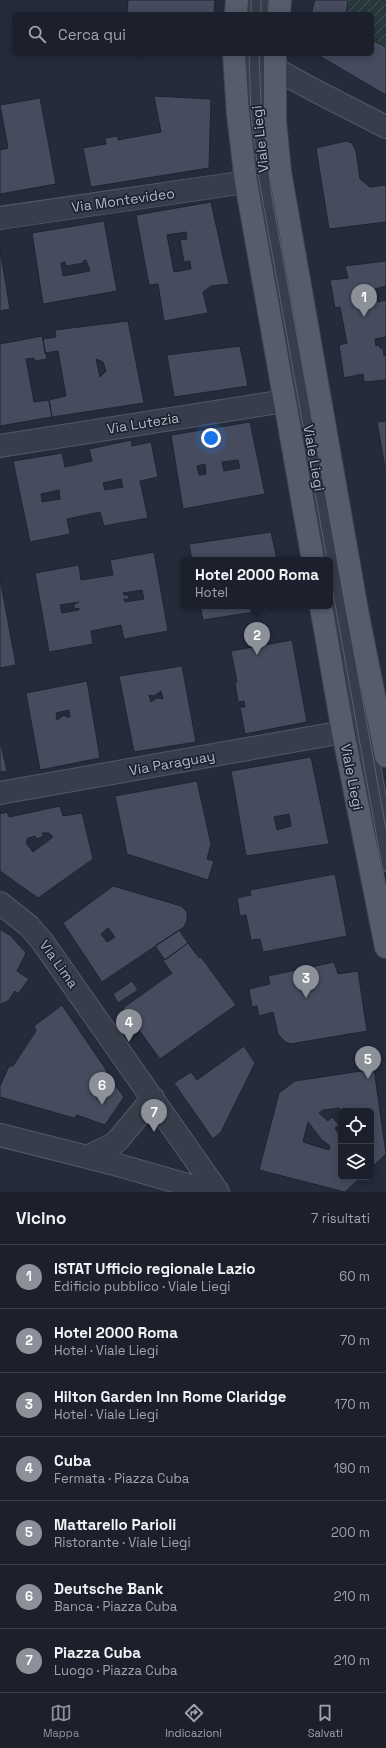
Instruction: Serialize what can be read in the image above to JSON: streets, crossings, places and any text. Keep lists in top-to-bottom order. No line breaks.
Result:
{"streets":{"main road":["Viale Liegi"],"street":["Via Montevideo","Via Lutezia","Via Paraguay","Via Lima"]},"crossings":[["Viale Liegi","Via Montevideo"],["Viale Liegi","Via Lutezia"],["Viale Liegi","Via Paraguay"]],"page":{"search":"Cerca qui","pins":["1","2","3","4","5","6","7"],"popup":["Hotel 2000 Roma","Hotel"],"heading":["Vicino","7 risultati"],"list":[{"mark":"1","name":"ISTAT Ufficio regionale Lazio","note":"Edificio pubblico · Viale Liegi","value":"60 m"},{"mark":"2","name":"Hotel 2000 Roma","note":"Hotel · Viale Liegi","value":"70 m"},{"mark":"3","name":"Hilton Garden Inn Rome Claridge","note":"Hotel · Viale Liegi","value":"170 m"},{"mark":"4","name":"Cuba","note":"Fermata · Piazza Cuba","value":"190 m"},{"mark":"5","name":"Mattarello Parioli","note":"Ristorante · Viale Liegi","value":"200 m"},{"mark":"6","name":"Deutsche Bank","note":"Banca · Piazza Cuba","value":"210 m"},{"mark":"7","name":"Piazza Cuba","note":"Luogo · Piazza Cuba","value":"210 m"}],"nav":["Mappa","Indicazioni","Salvati"]}}
